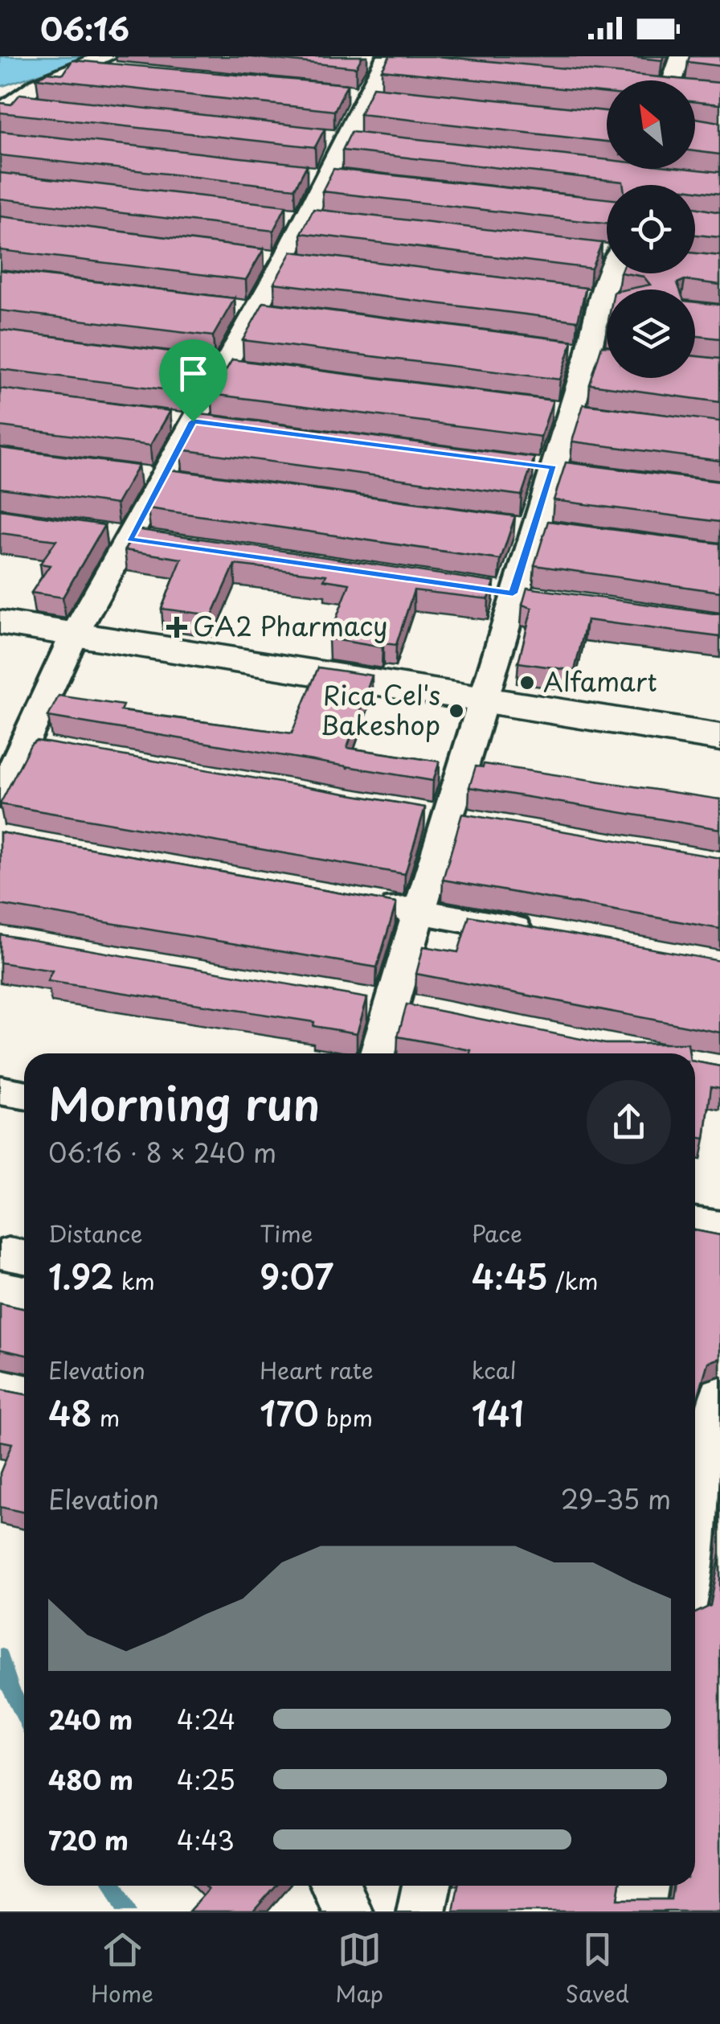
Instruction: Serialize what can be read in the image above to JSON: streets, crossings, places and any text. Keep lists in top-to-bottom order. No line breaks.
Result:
{"places":{"health":["GA2 Pharmacy"],"other":["Alfamart","Rica Cel's Bakeshop"]},"north":"top left","page":{"status":"06:16","heading":["Morning run","06:16 · 8 × 240 m"],"stats":[["Distance","1.92 km"],["Time","9:07"],["Pace","4:45 /km"],["Elevation","48 m"],["Heart rate","170 bpm"],["kcal","141"]],"chart":["Elevation","29–35 m"],"list":[{"name":"240 m","note":"4:24"},{"name":"480 m","note":"4:25"},{"name":"720 m","note":"4:43"}],"tabs":["Home","Map","Saved"]}}
